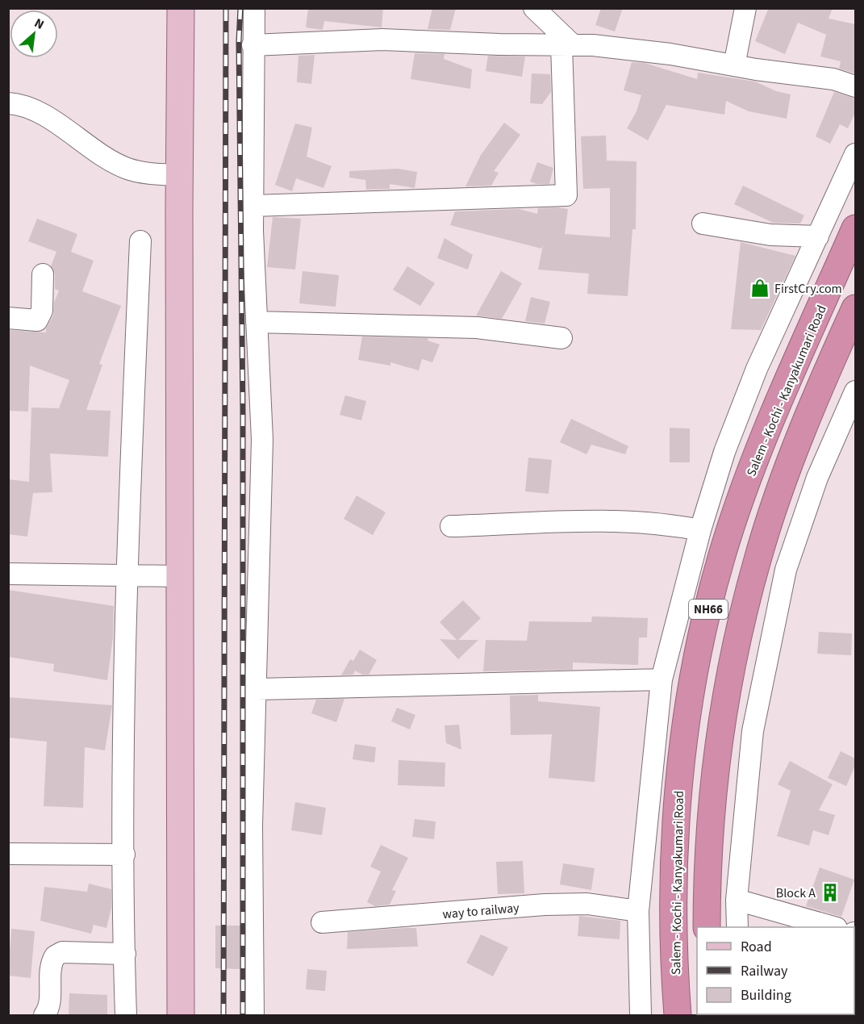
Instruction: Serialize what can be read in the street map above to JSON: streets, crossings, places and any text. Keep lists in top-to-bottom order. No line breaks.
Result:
{"streets":{"highway":["Salem - Kochi - Kanyakumari Road","NH66"],"street":["way to railway"]},"places":{"shop":["FirstCry.com"],"building":["Block A"]},"legend":["Road","Railway","Building"],"north":"top right"}
